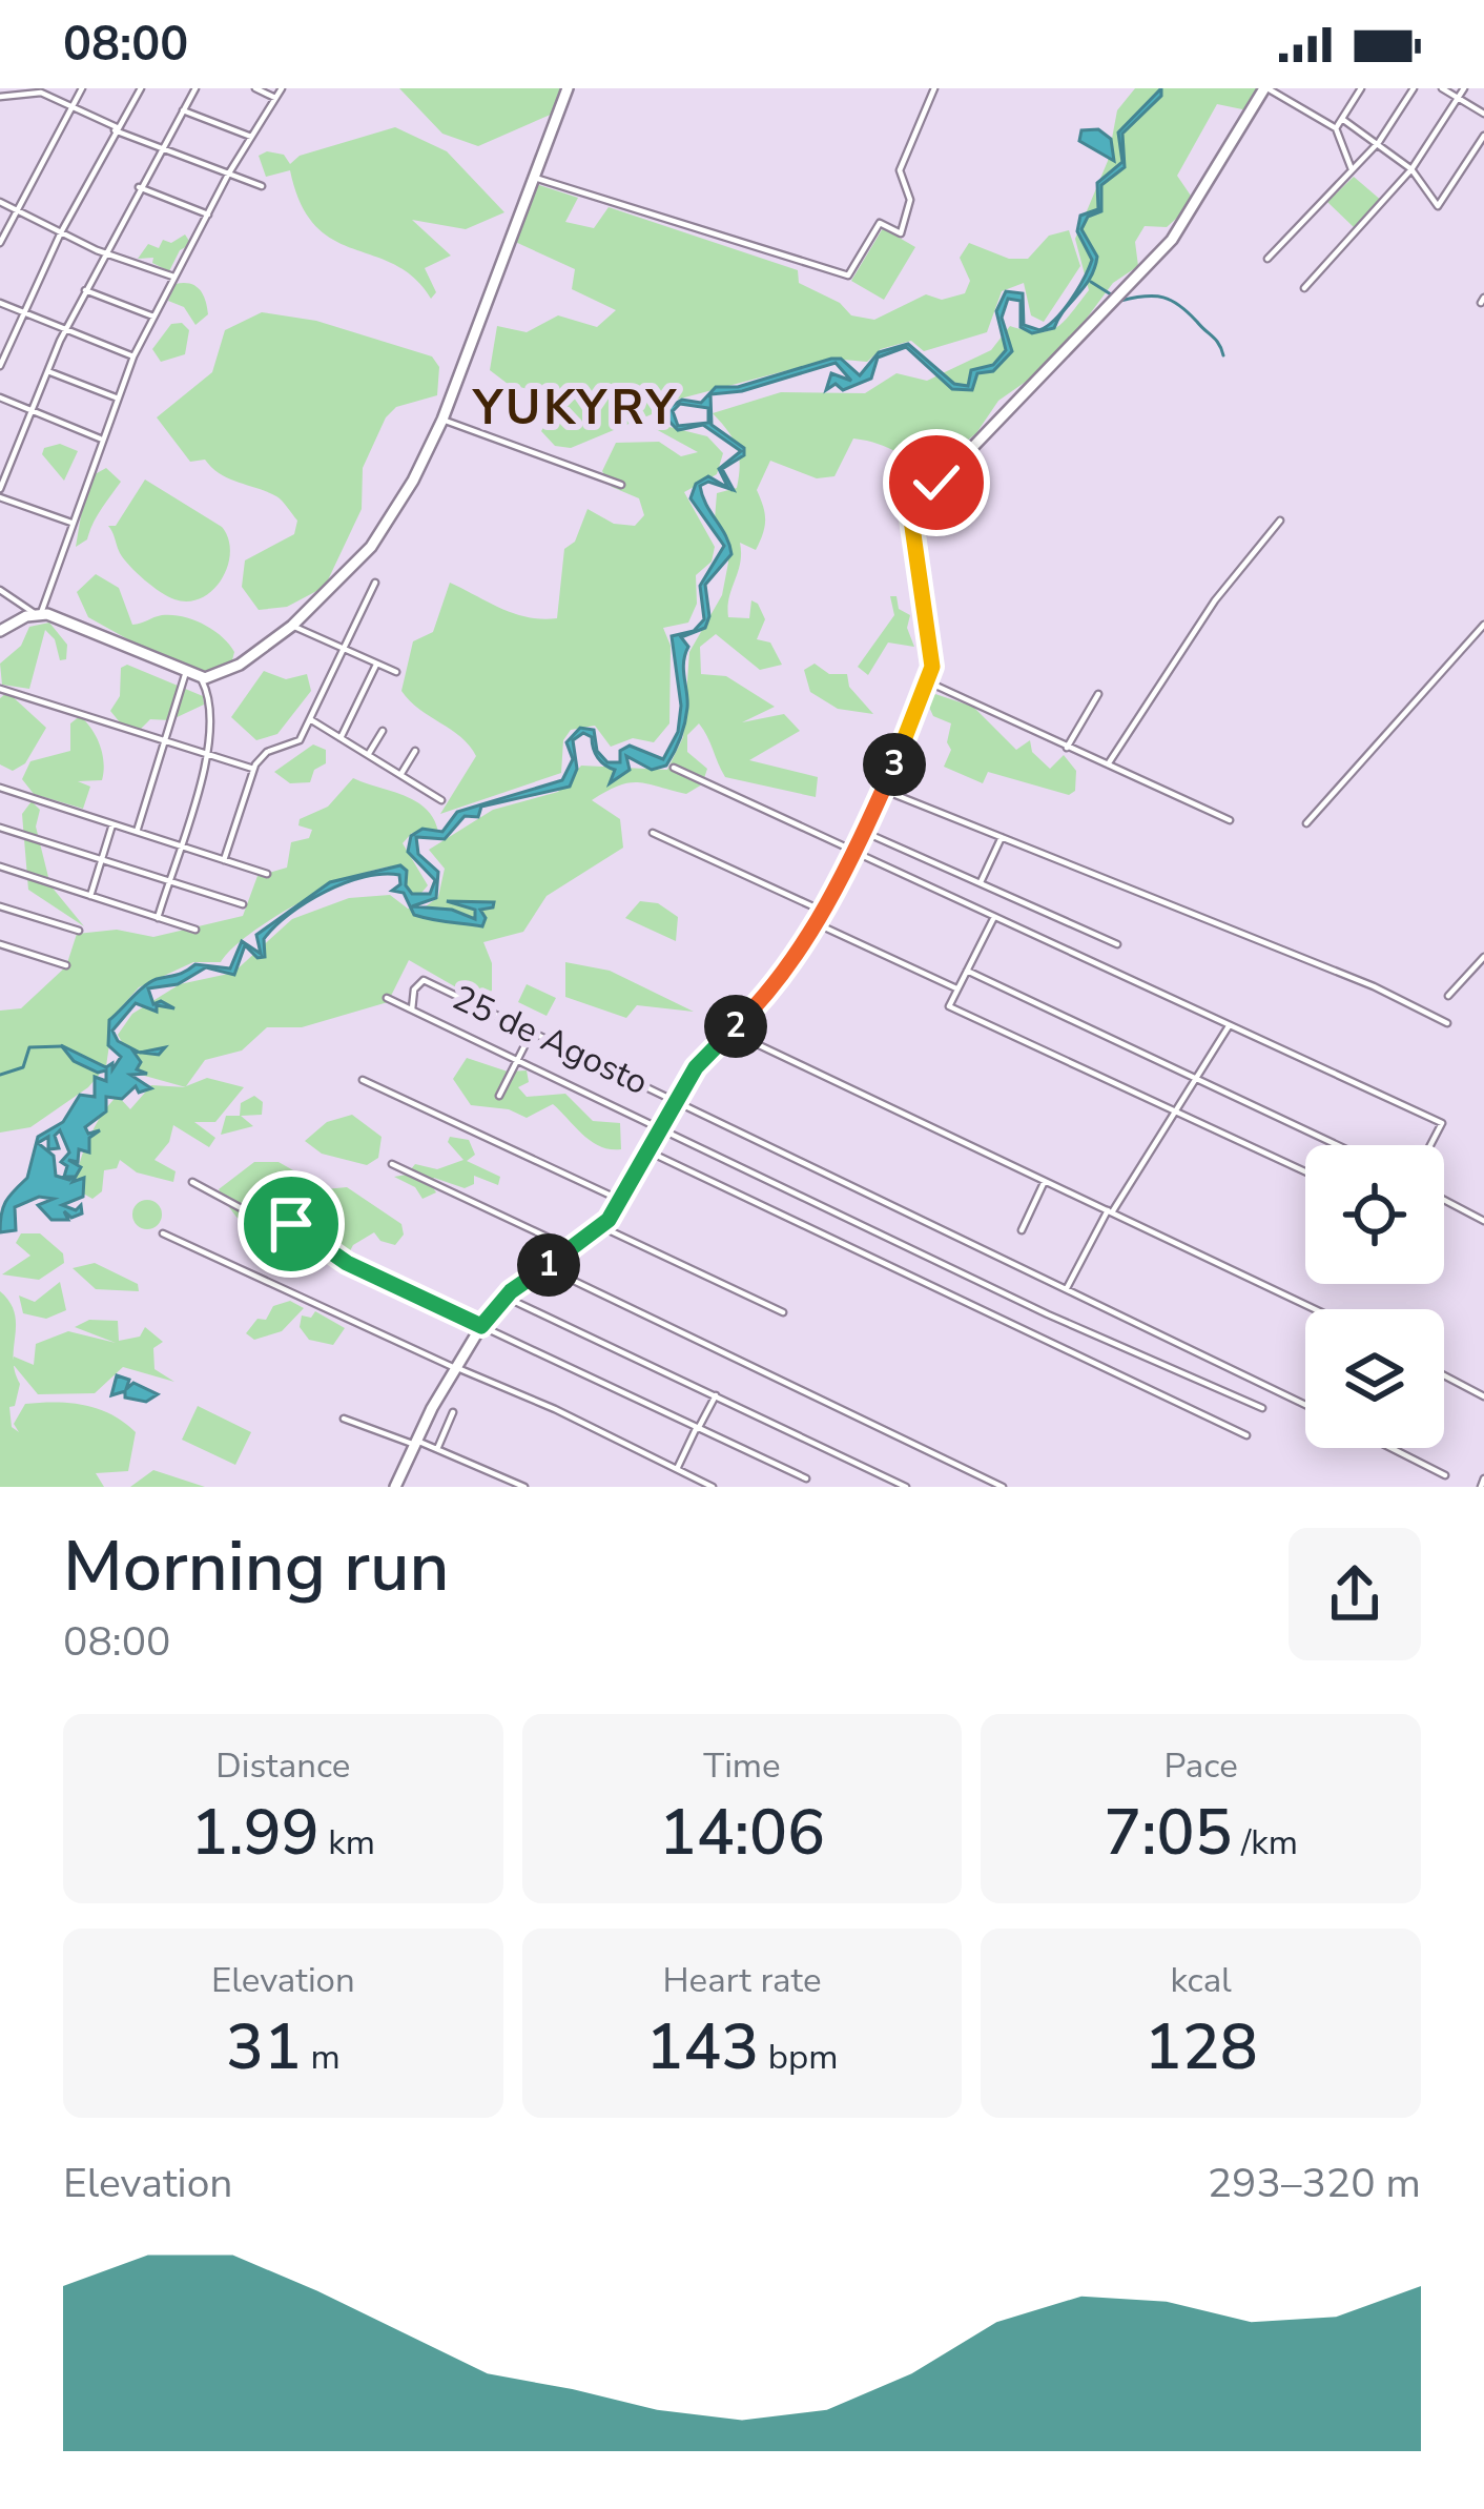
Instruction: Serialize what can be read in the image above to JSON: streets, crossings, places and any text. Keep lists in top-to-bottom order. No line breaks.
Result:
{"streets":{"street":["25 de Agosto"]},"districts":["YUKYRY"],"page":{"status":"08:00","pins":["3","2","1"],"heading":["Morning run","08:00"],"stats":[["Distance","1.99 km"],["Time","14:06"],["Pace","7:05 /km"],["Elevation","31 m"],["Heart rate","143 bpm"],["kcal","128"]],"chart":["Elevation","293–320 m"]}}
